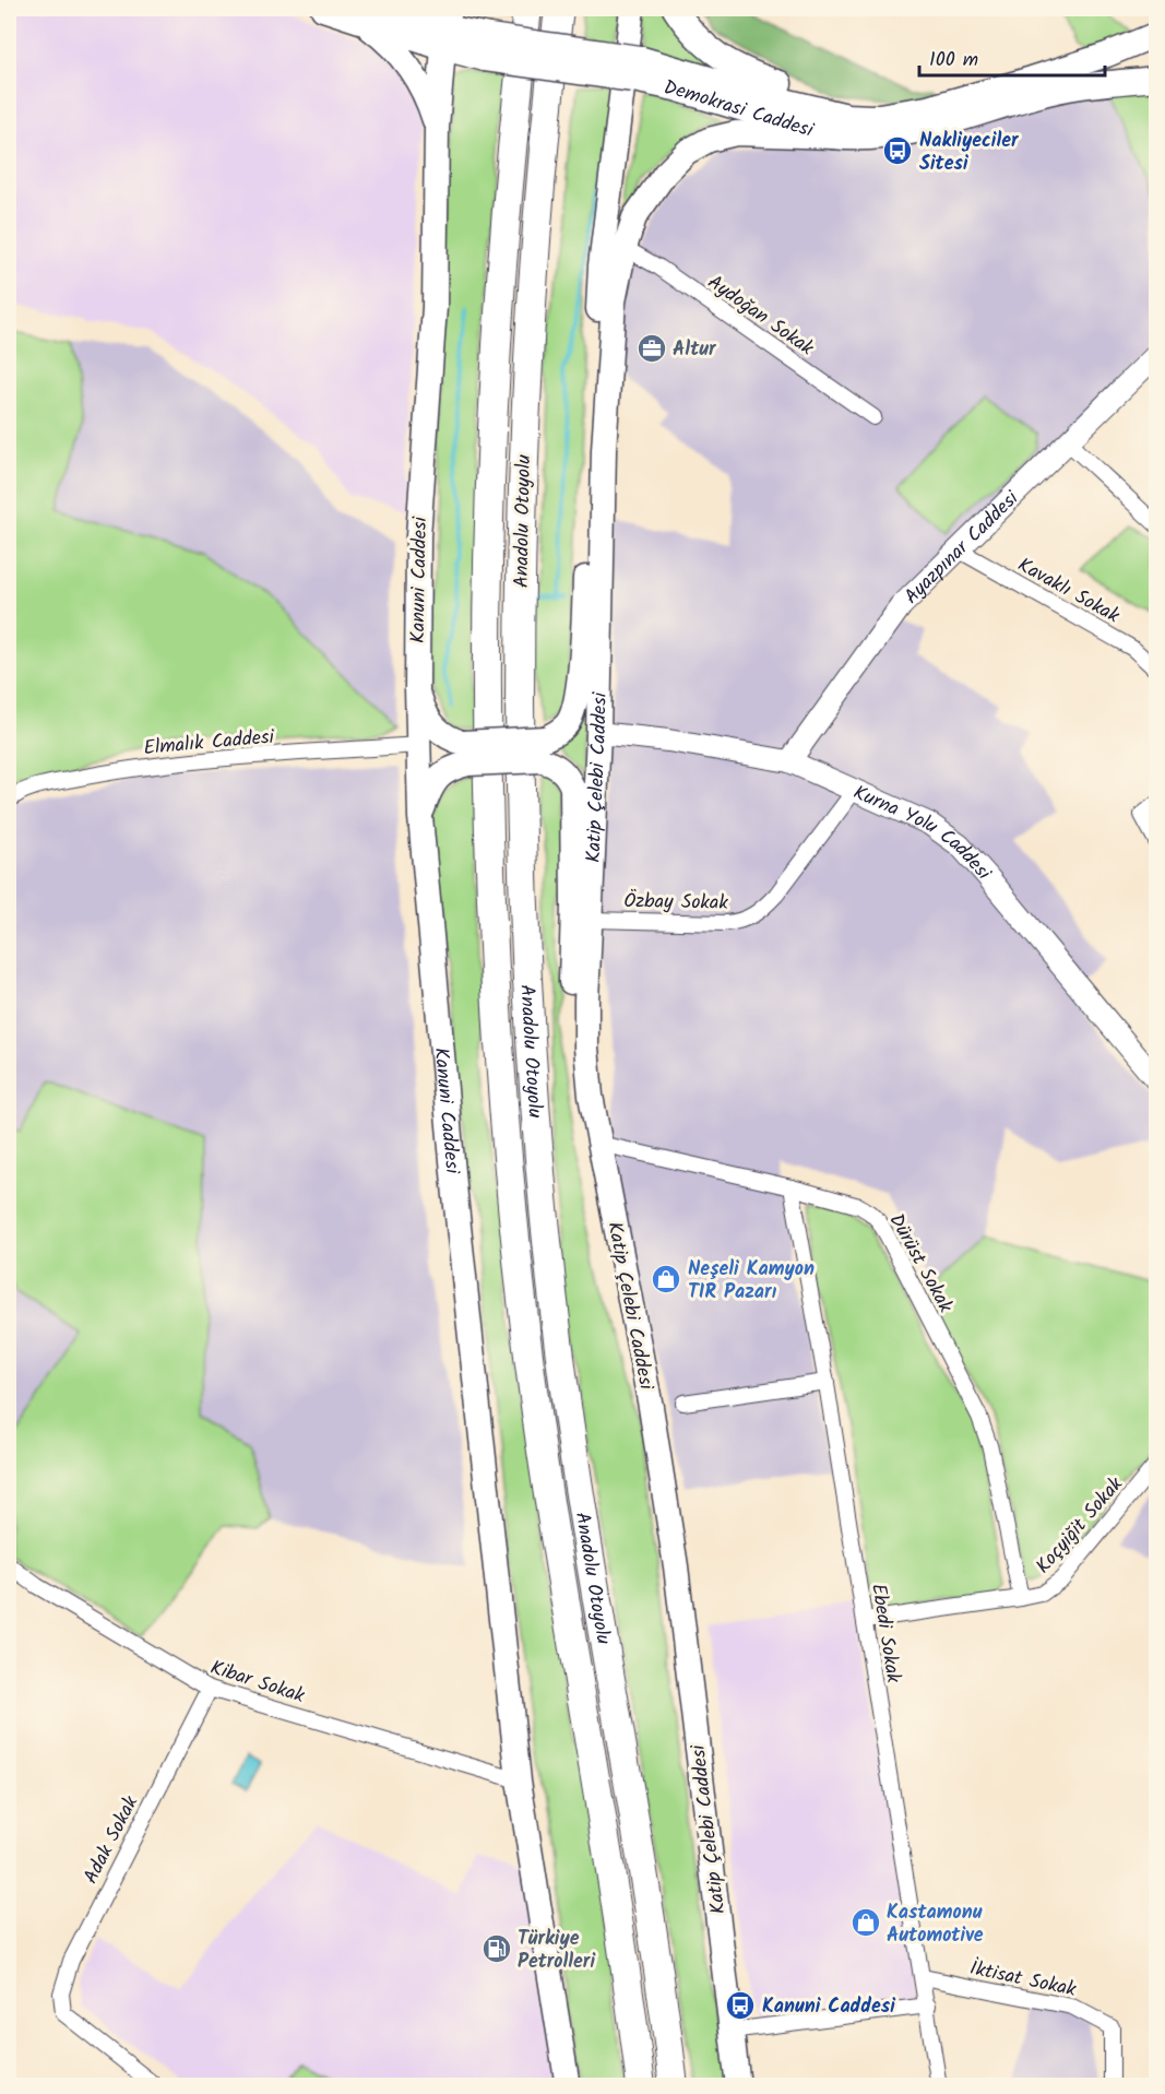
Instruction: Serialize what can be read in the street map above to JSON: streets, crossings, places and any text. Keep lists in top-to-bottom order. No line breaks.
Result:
{"streets":{"highway":["Anadolu Otoyolu"],"main road":["Demokrasi Caddesi","Kanuni Caddesi","Katip Çelebi Caddesi"],"street":["Aydoğan Sokak","Ayazpınar Caddesi","Kavaklı Sokak","Elmalık Caddesi","Kurna Yolu Caddesi","Özbay Sokak","Dürüst Sokak","Koçyiğit Sokak","Ebedi Sokak","Kibar Sokak","Adak Sokak","İktisat Sokak"]},"crossings":[["Demokrasi Caddesi","Kanuni Caddesi"],["Ayazpınar Caddesi","Kavaklı Sokak"],["Ayazpınar Caddesi","Kurna Yolu Caddesi"],["Kanuni Caddesi","Elmalık Caddesi"],["Kanuni Caddesi","Kibar Sokak"],["Katip Çelebi Caddesi","Kurna Yolu Caddesi"],["Katip Çelebi Caddesi","Özbay Sokak"],["Katip Çelebi Caddesi","Dürüst Sokak"],["Kurna Yolu Caddesi","Özbay Sokak"],["Dürüst Sokak","Koçyiğit Sokak"],["Dürüst Sokak","Ebedi Sokak"],["Koçyiğit Sokak","Ebedi Sokak"],["Ebedi Sokak","İktisat Sokak"],["Kibar Sokak","Adak Sokak"]],"places":{"bus stop":["Nakliyeciler Sitesi","Kanuni Caddesi"],"office":["Altur"],"shop":["Neşeli Kamyon TIR Pazarı","Kastamonu Automotive"],"fuel station":["Türkiye Petrolleri"]},"scale_bar":"100 m"}
